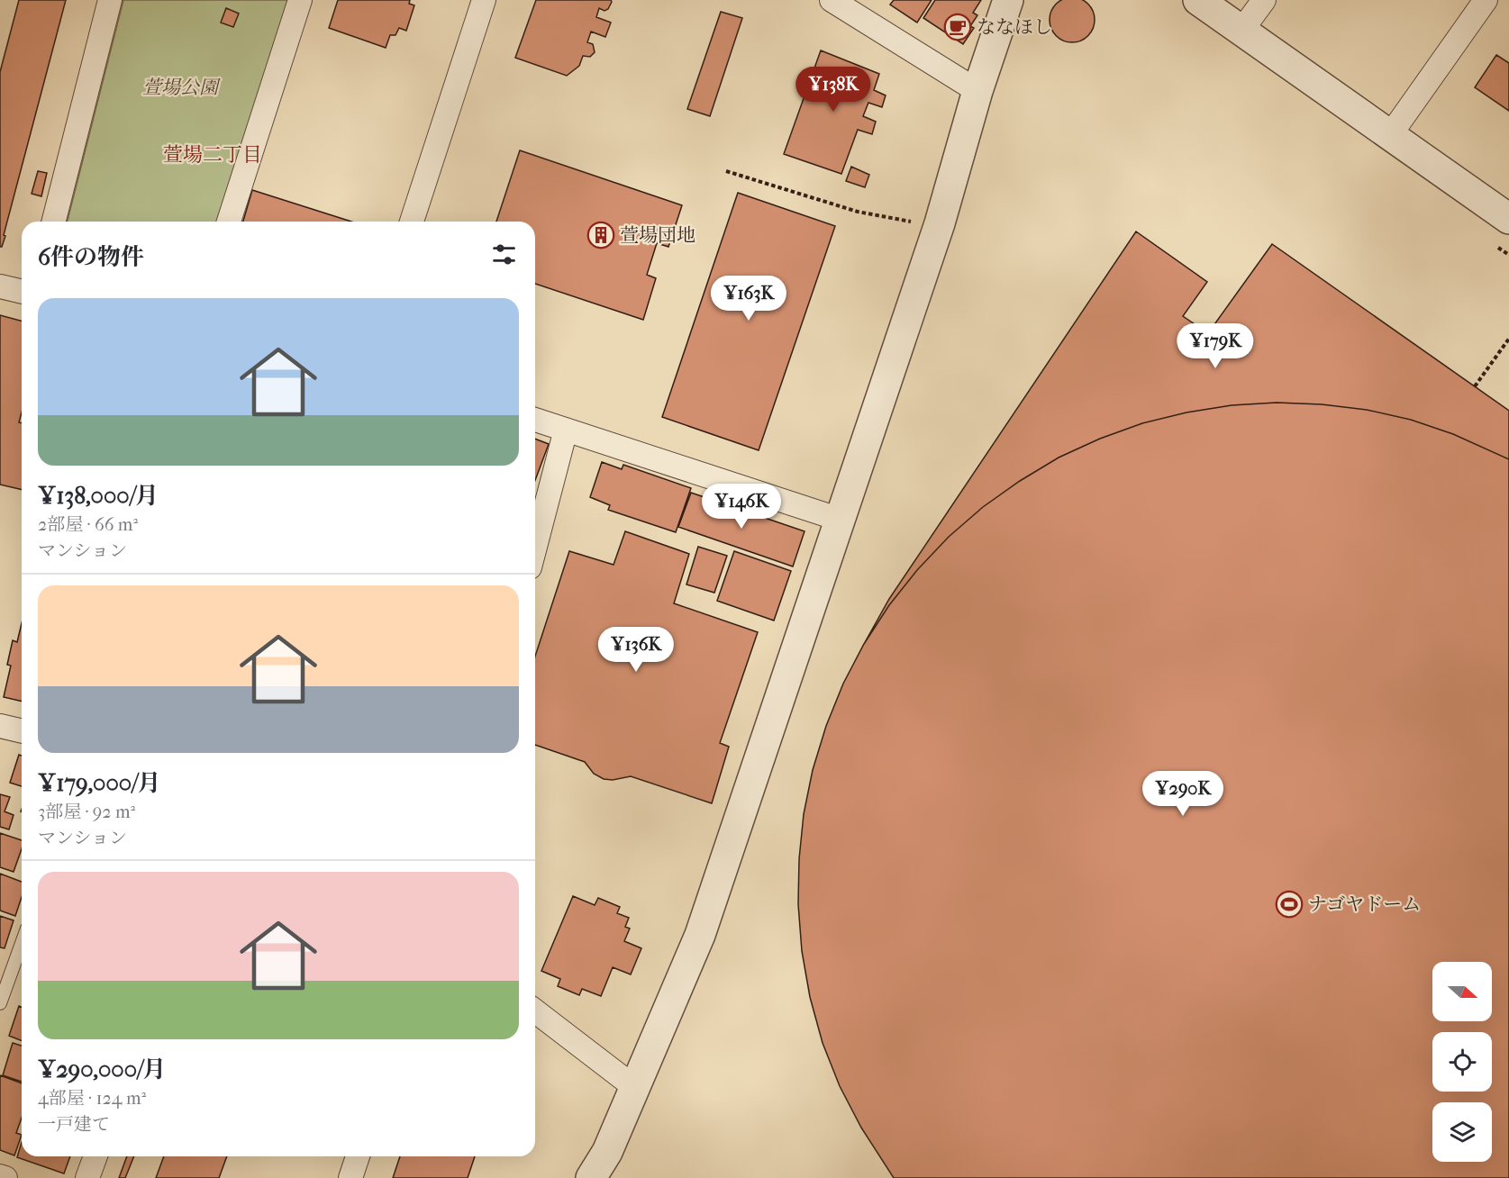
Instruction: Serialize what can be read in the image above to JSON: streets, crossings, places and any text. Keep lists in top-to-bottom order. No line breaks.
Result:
{"districts":["萱場二丁目"],"parks":["萱場公園"],"places":{"cafe":["ななほし"],"building":["萱場団地"],"sports":["ナゴヤドーム"]},"north":"right","page":{"price":["¥138K","¥163K","¥179K","¥146K","¥136K","¥290K"],"heading":"6件の物件","list":[{"name":"¥138,000/月","note":"2部屋 · 66 m² · マンション"},{"name":"¥179,000/月","note":"3部屋 · 92 m² · マンション"},{"name":"¥290,000/月","note":"4部屋 · 124 m² · 一戸建て"}]}}
